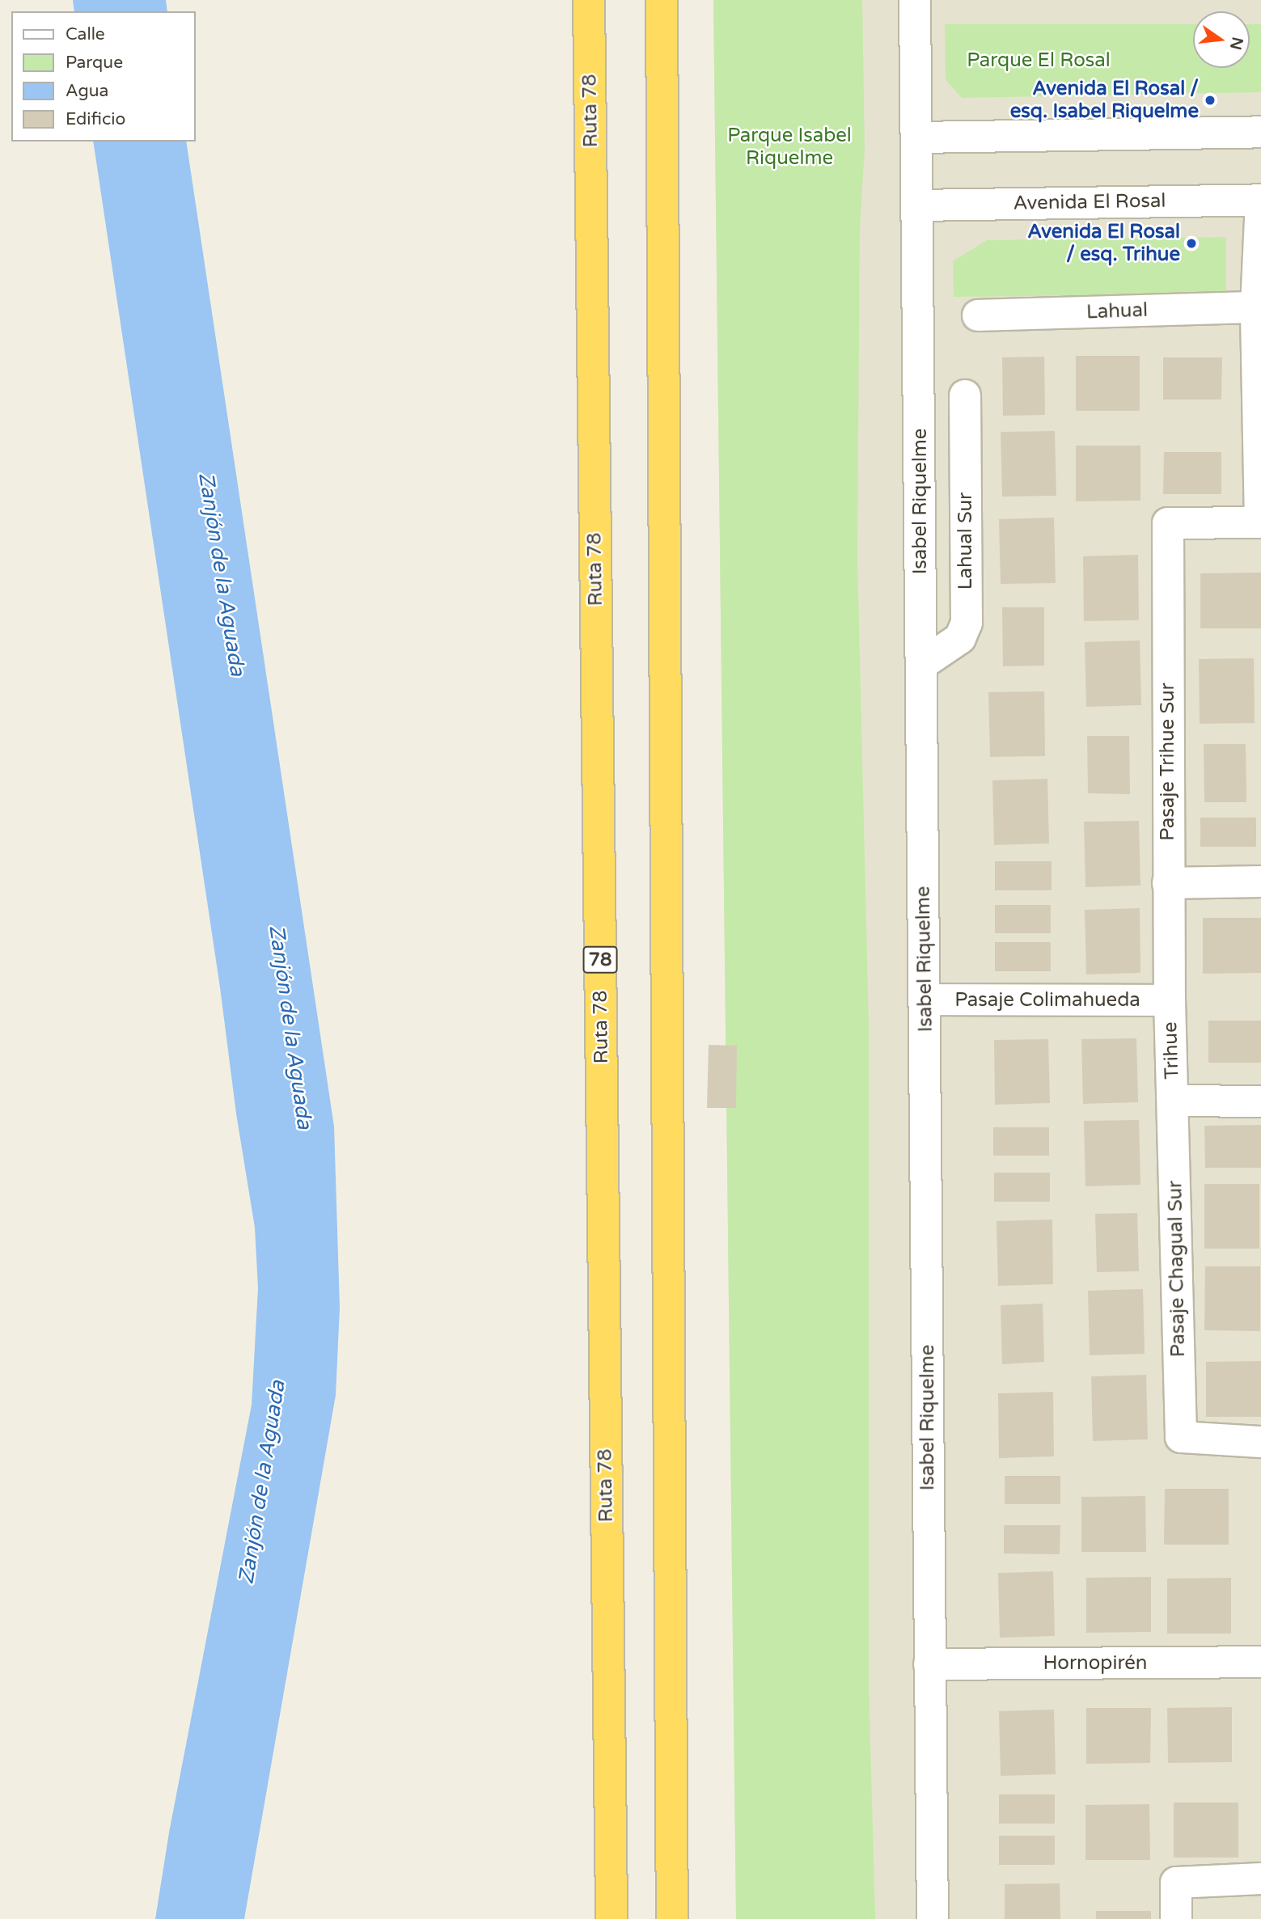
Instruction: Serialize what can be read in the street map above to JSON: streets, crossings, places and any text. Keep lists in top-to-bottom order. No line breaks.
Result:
{"streets":{"highway":["Ruta 78","78"],"street":["Avenida El Rosal","Lahual","Isabel Riquelme","Lahual Sur","Pasaje Trihue Sur","Pasaje Colimahueda","Trihue","Pasaje Chagual Sur","Hornopirén"]},"crossings":[["Avenida El Rosal","Isabel Riquelme"],["Isabel Riquelme","Lahual Sur"],["Isabel Riquelme","Pasaje Colimahueda"],["Isabel Riquelme","Hornopirén"],["Pasaje Trihue Sur","Pasaje Colimahueda"],["Pasaje Trihue Sur","Trihue"],["Pasaje Colimahueda","Trihue"],["Trihue","Pasaje Chagual Sur"]],"water":["Zanjón de la Aguada"],"parks":["Parque El Rosal","Parque Isabel Riquelme"],"places":["Avenida El Rosal / esq. Isabel Riquelme","Avenida El Rosal / esq. Trihue"],"legend":["Calle","Parque","Agua","Edificio"],"north":"right"}
